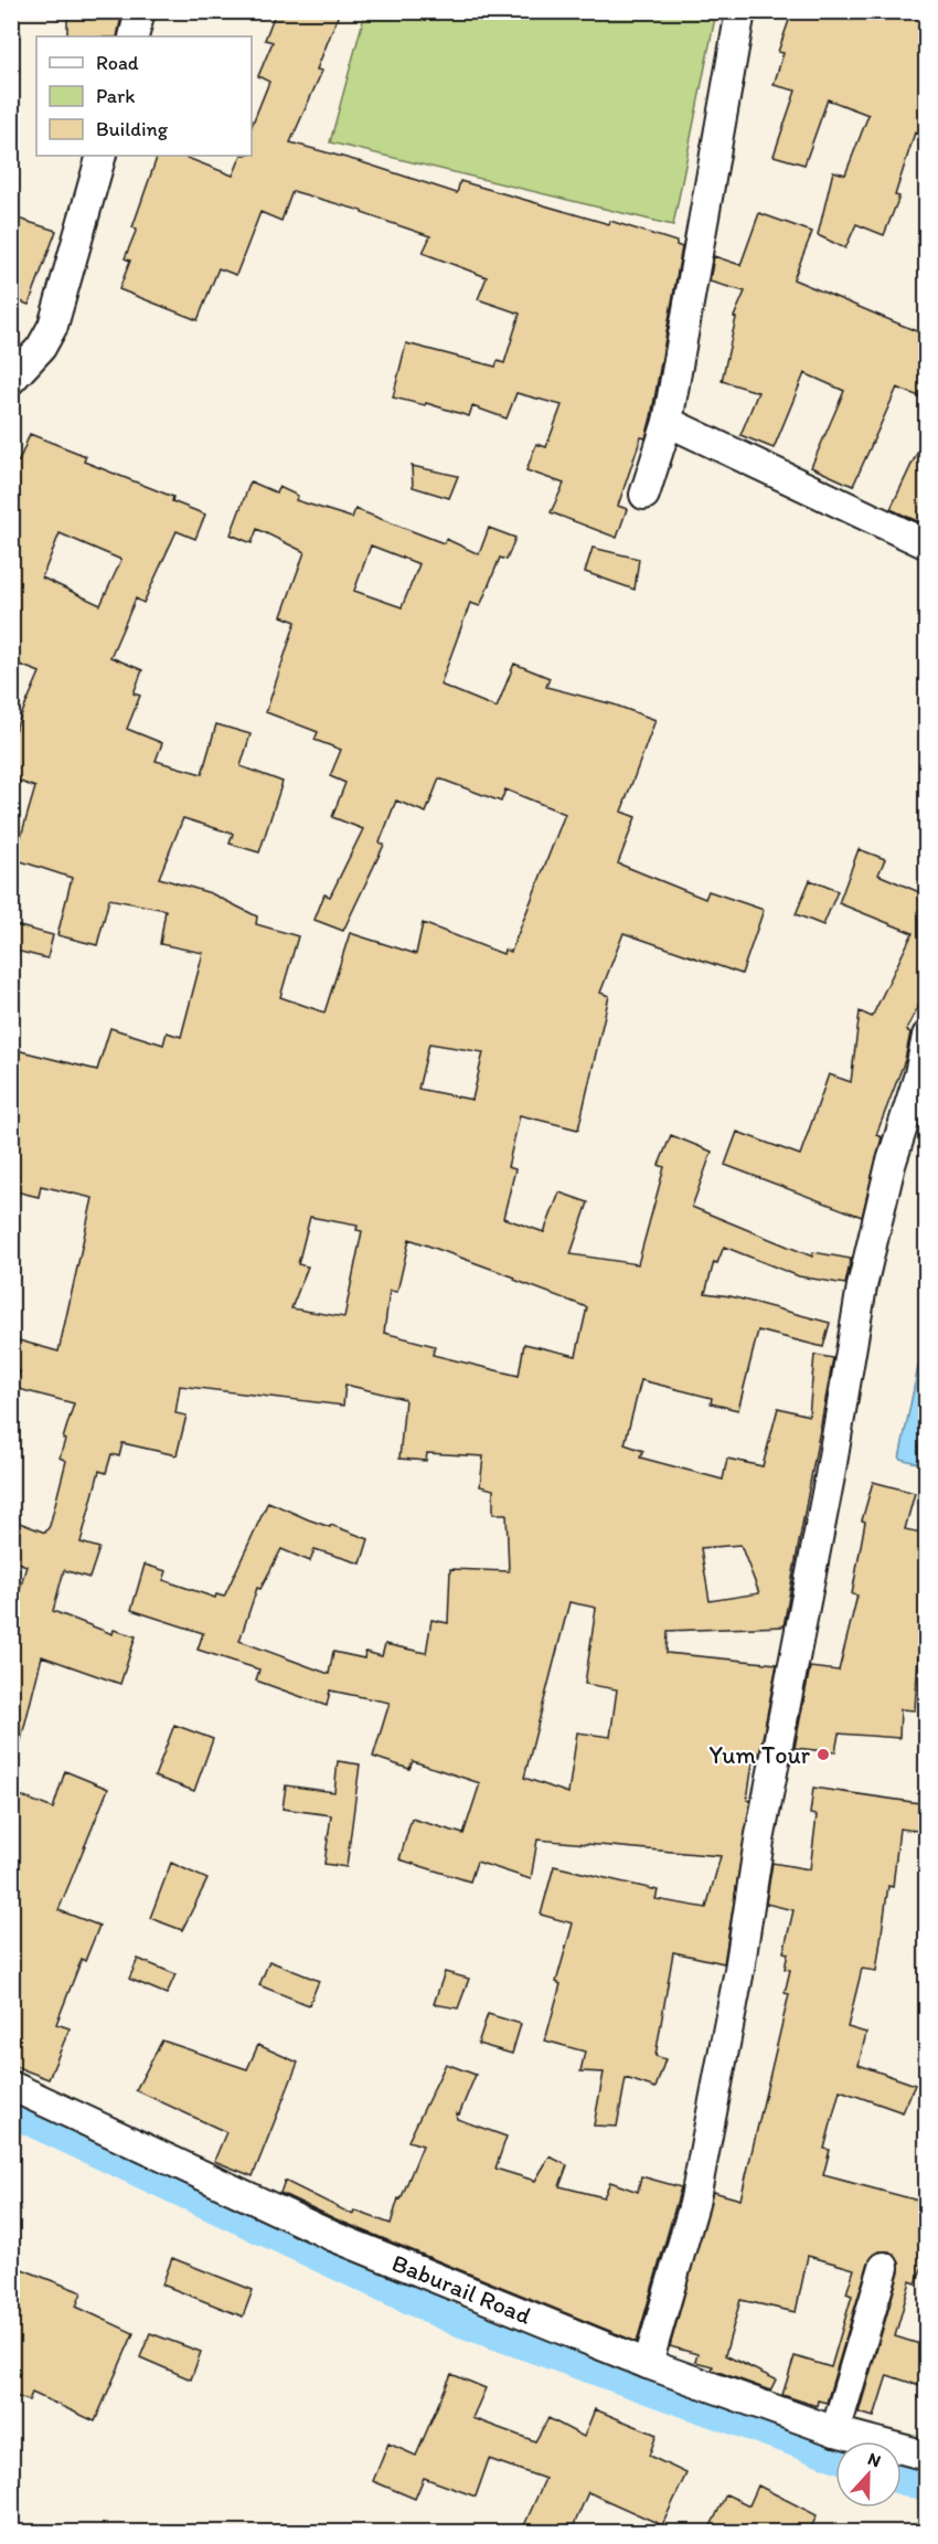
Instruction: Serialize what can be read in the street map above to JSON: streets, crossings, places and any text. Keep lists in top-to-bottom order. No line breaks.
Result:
{"streets":{"street":["Baburail Road"]},"places":["Yum Tour"],"legend":["Road","Park","Building"],"north":"top"}
